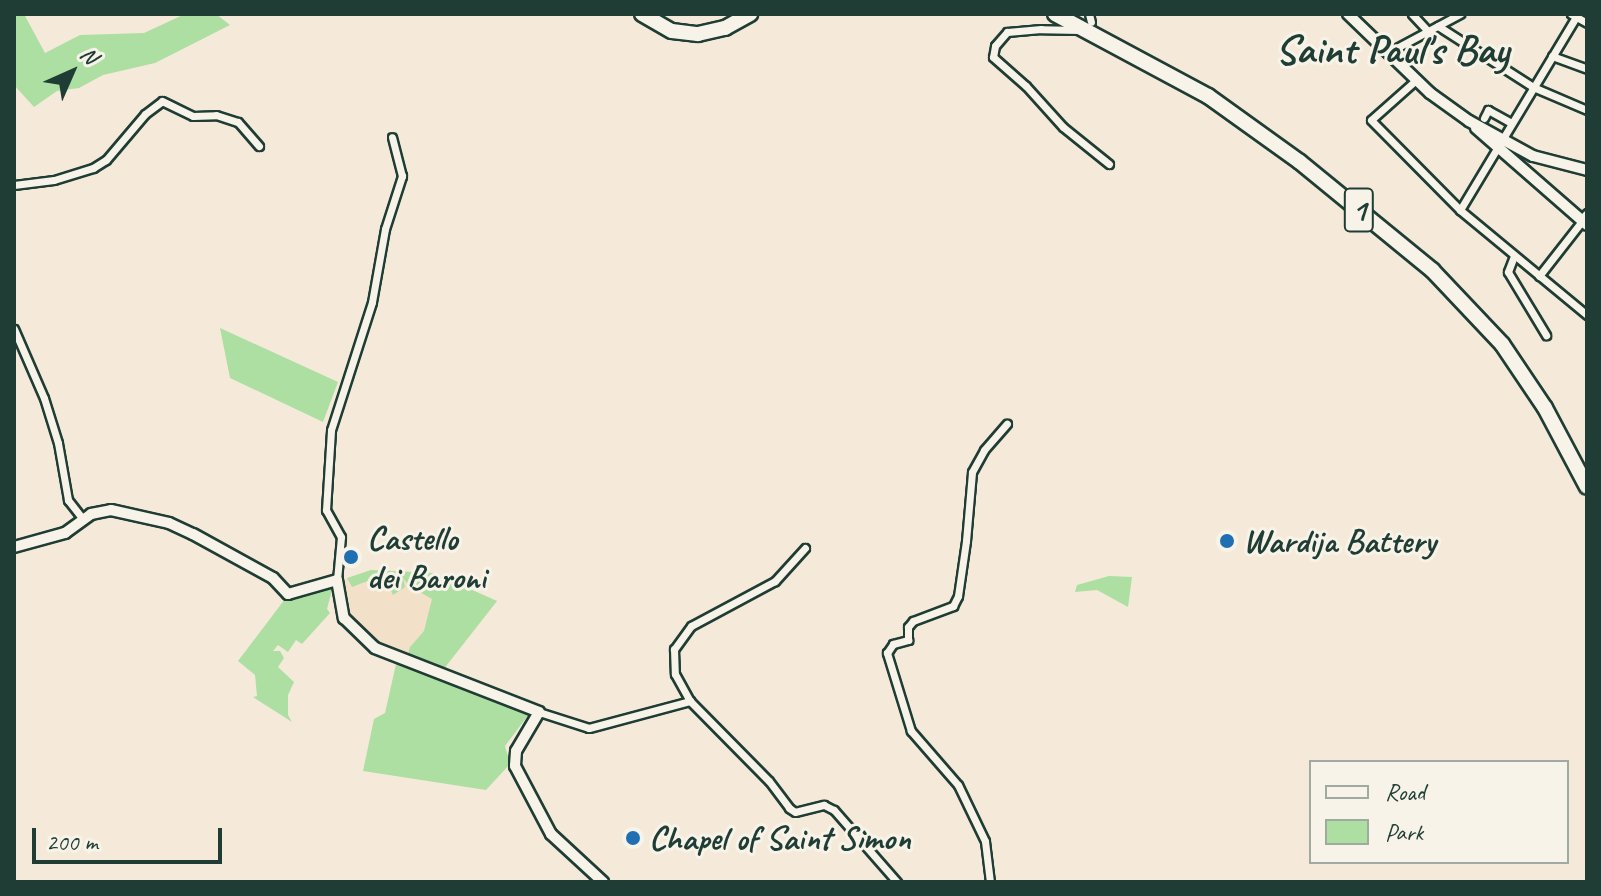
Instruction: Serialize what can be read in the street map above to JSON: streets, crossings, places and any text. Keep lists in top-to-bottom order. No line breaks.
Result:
{"streets":{"highway":["1"]},"districts":["Saint Paul's Bay"],"places":["Wardija Battery","Castello dei Baroni","Chapel of Saint Simon"],"legend":["Road","Park"],"scale_bar":"200 m","north":"top right"}
